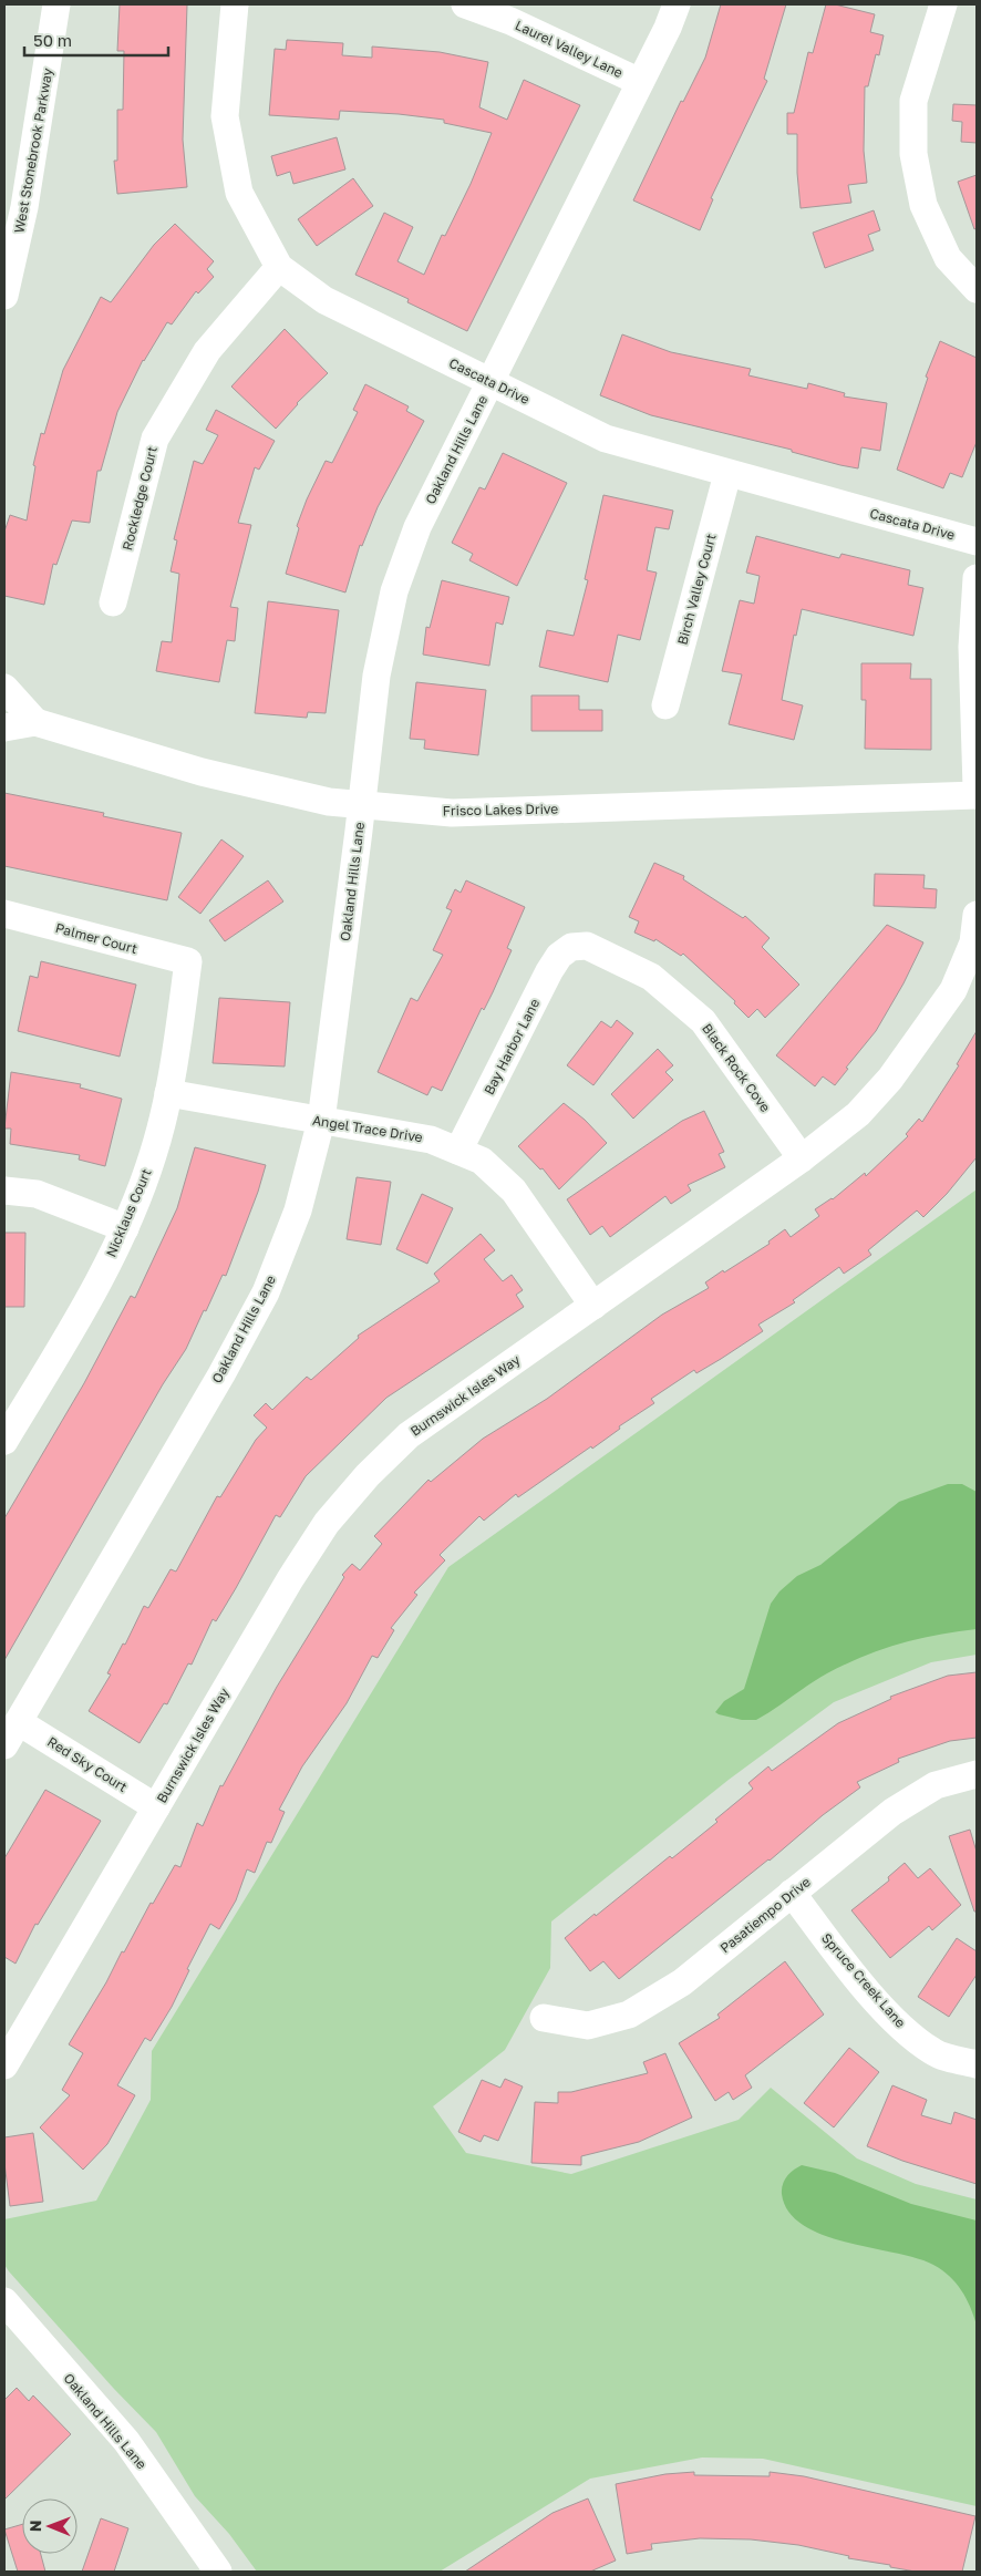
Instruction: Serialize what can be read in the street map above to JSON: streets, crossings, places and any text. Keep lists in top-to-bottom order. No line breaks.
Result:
{"streets":{"street":["Laurel Valley Lane","West Stonebrook Parkway","Cascata Drive","Oakland Hills Lane","Rockledge Court","Birch Valley Court","Frisco Lakes Drive","Palmer Court","Bay Harbor Lane","Black Rock Cove","Angel Trace Drive","Nicklaus Court","Burnswick Isles Way","Red Sky Court","Pasatiempo Drive","Spruce Creek Lane"]},"crossings":[["Laurel Valley Lane","Oakland Hills Lane"],["Cascata Drive","Oakland Hills Lane"],["Cascata Drive","Rockledge Court"],["Cascata Drive","Birch Valley Court"],["Oakland Hills Lane","Frisco Lakes Drive"],["Oakland Hills Lane","Angel Trace Drive"],["Oakland Hills Lane","Red Sky Court"],["Palmer Court","Nicklaus Court"],["Bay Harbor Lane","Black Rock Cove"],["Bay Harbor Lane","Angel Trace Drive"],["Black Rock Cove","Burnswick Isles Way"],["Angel Trace Drive","Nicklaus Court"],["Angel Trace Drive","Burnswick Isles Way"],["Burnswick Isles Way","Red Sky Court"],["Pasatiempo Drive","Spruce Creek Lane"]],"scale_bar":"50 m","north":"left"}
